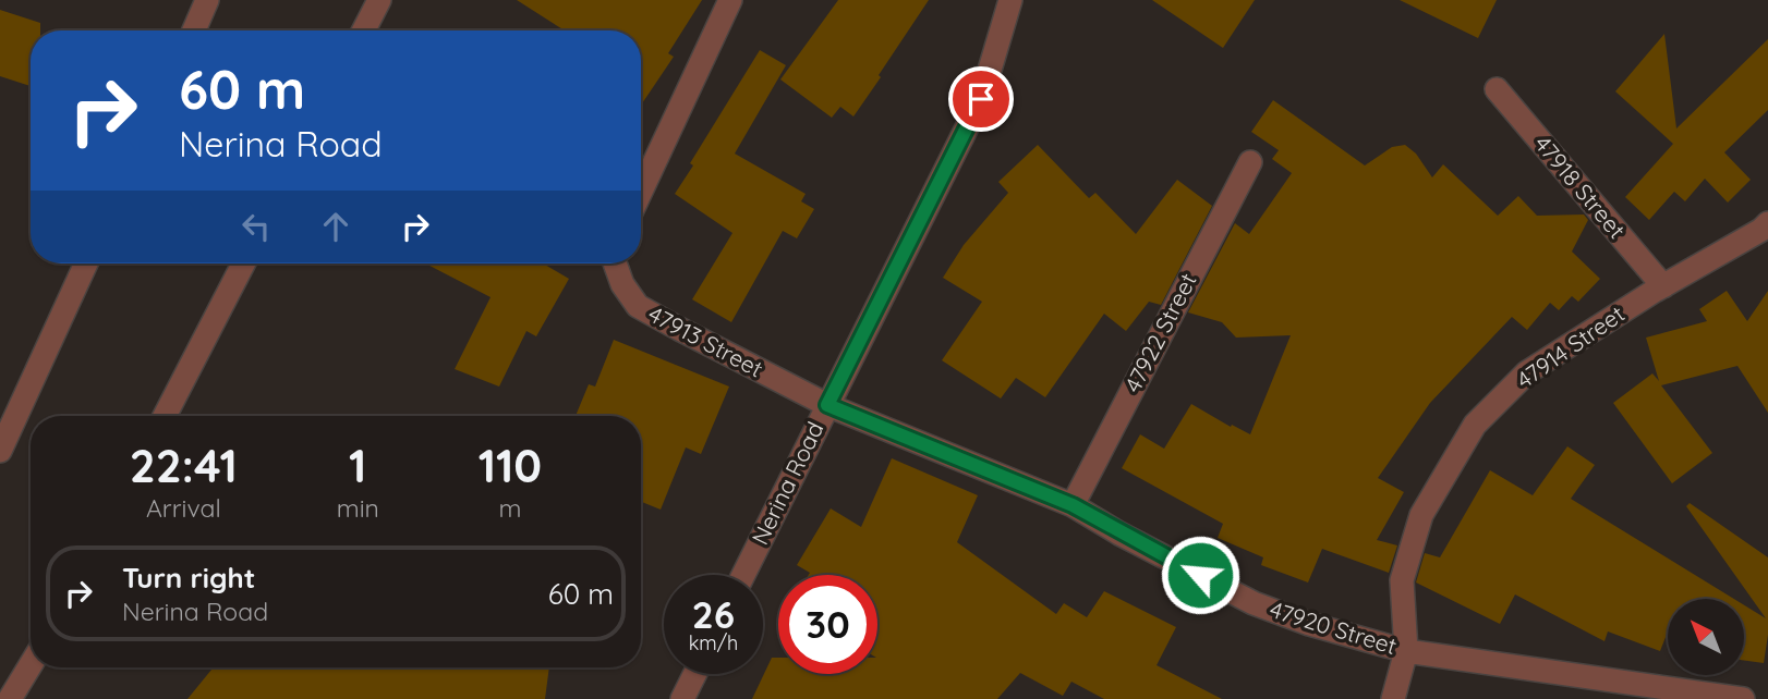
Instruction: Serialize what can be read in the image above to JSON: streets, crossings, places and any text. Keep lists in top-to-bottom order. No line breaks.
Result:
{"streets":{"street":["47918 Street","47922 Street","47913 Street","47914 Street","Nerina Road","47920 Street"]},"crossings":[["47918 Street","47914 Street"],["47922 Street","47920 Street"],["47913 Street","Nerina Road"],["47913 Street","47920 Street"],["47914 Street","47920 Street"],["Nerina Road","47920 Street"]],"north":"top left","page":{"turn":["60 m","Nerina Road"],"eta":["22:41","Arrival","1","min","110","m"],"list":[{"name":"Turn right","note":"Nerina Road","value":"60 m"}],"speed":"26 km/h","limit":"30"}}
